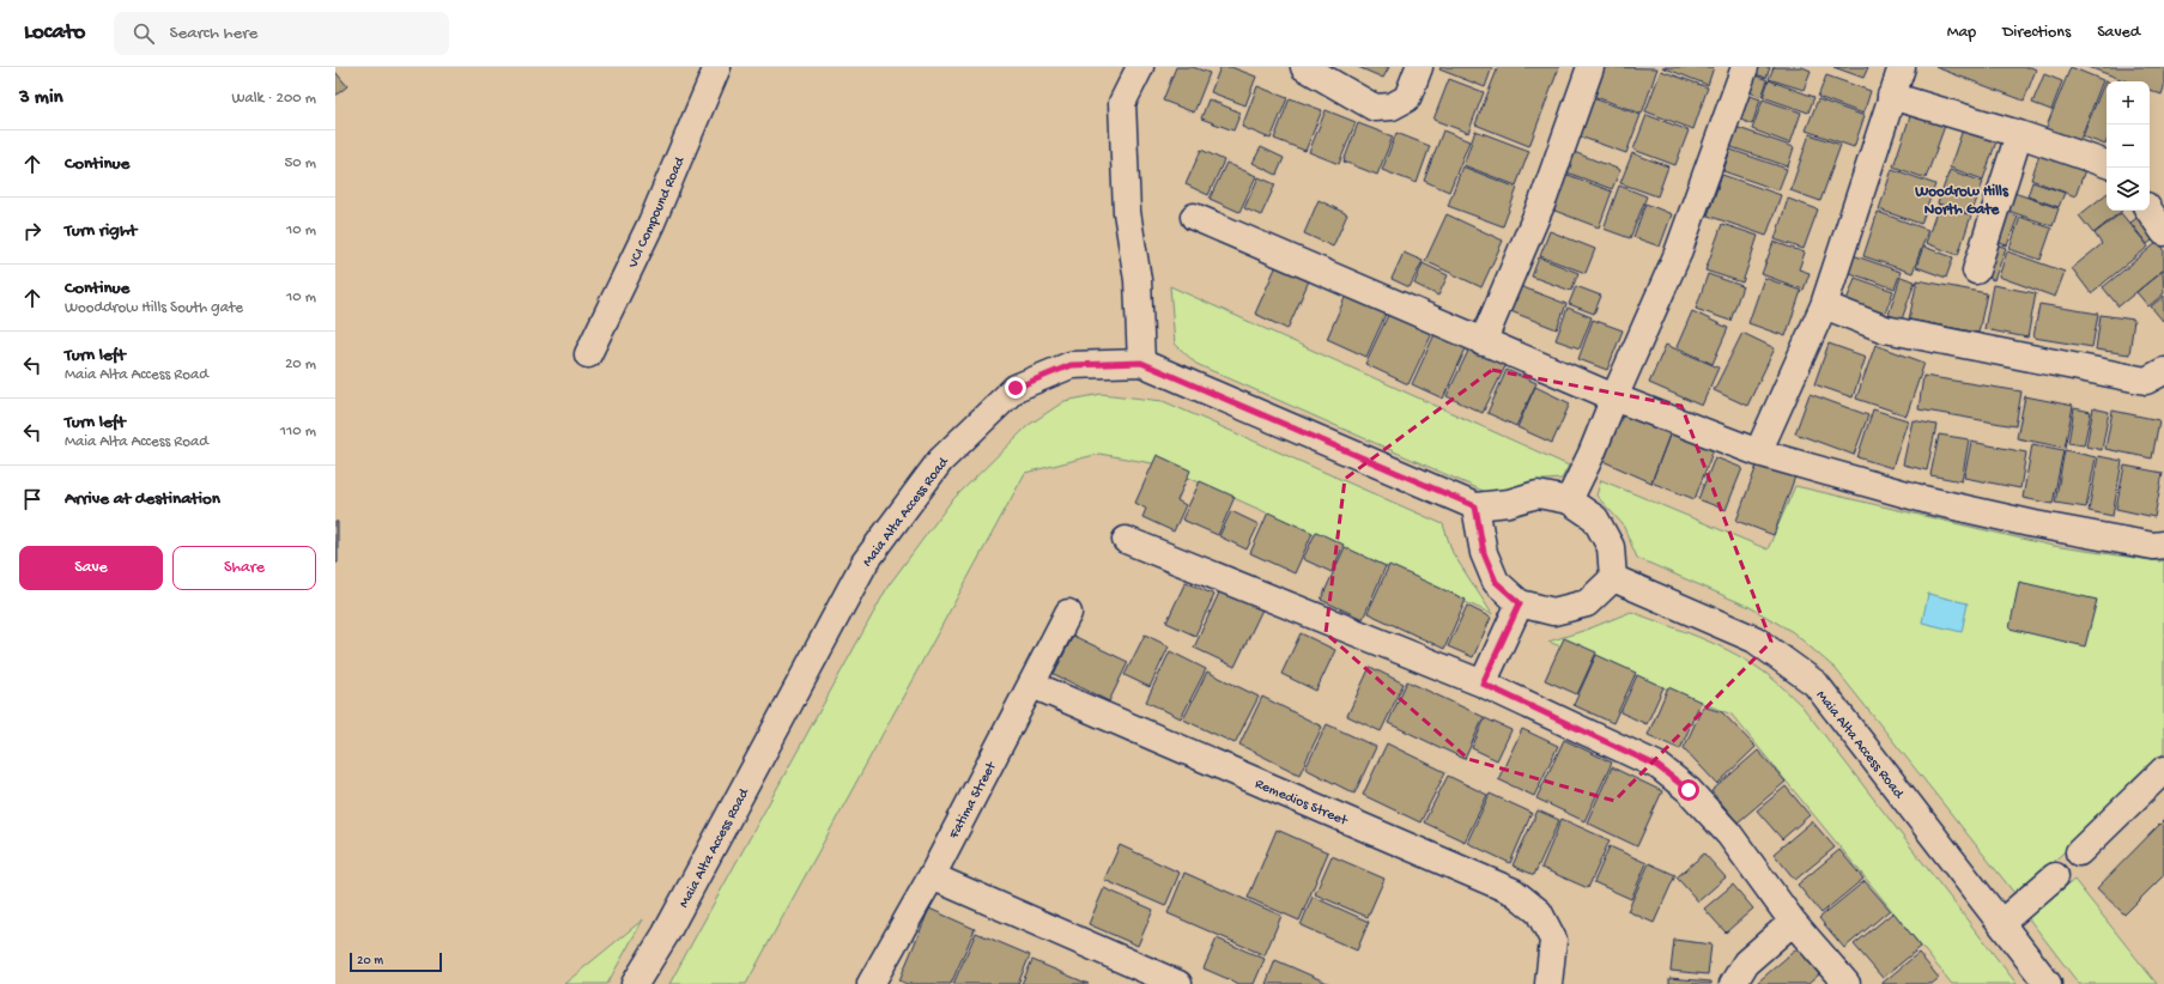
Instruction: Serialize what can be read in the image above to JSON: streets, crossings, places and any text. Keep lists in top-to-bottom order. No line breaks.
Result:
{"streets":{"street":["VCI Compound Road","Maia Alta Access Road","Fatima Street","Remedios Street"]},"crossings":[["Fatima Street","Remedios Street"]],"districts":["Woodrow Hills North Gate"],"scale_bar":"20 m","page":{"header":"Locato","search":"Search here","nav":["Map","Directions","Saved"],"heading":["3 min","Walk · 200 m"],"map_buttons":["+","−"],"list":[["Continue","50 m"],["Turn right","10 m"],["Continue","Wooddrow Hills South gate","10 m"],["Turn left","Maia Alta Access Road","20 m"],["Turn left","Maia Alta Access Road","110 m"],"Arrive at destination"],"buttons":["Save","Share"],"scale":"20 m"}}
